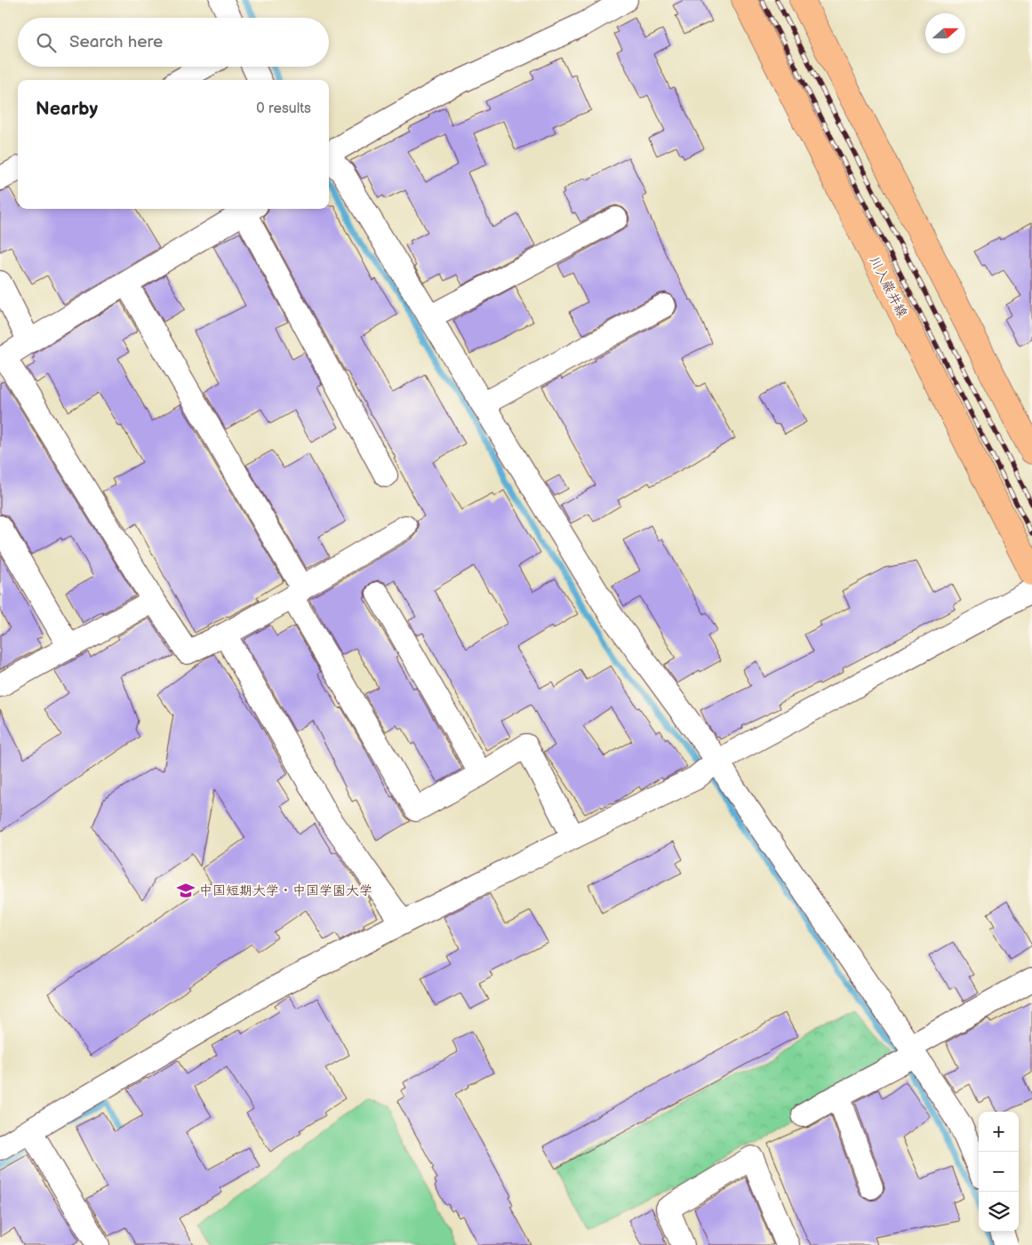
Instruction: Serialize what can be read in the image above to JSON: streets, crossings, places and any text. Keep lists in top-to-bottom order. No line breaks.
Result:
{"streets":{"main road":["川入巌井線"]},"places":{"school or university":["中国短期大学・中国学園大学"]},"north":"right","page":{"search":"Search here","heading":["Nearby","0 results"],"map_buttons":["+","−"]}}
